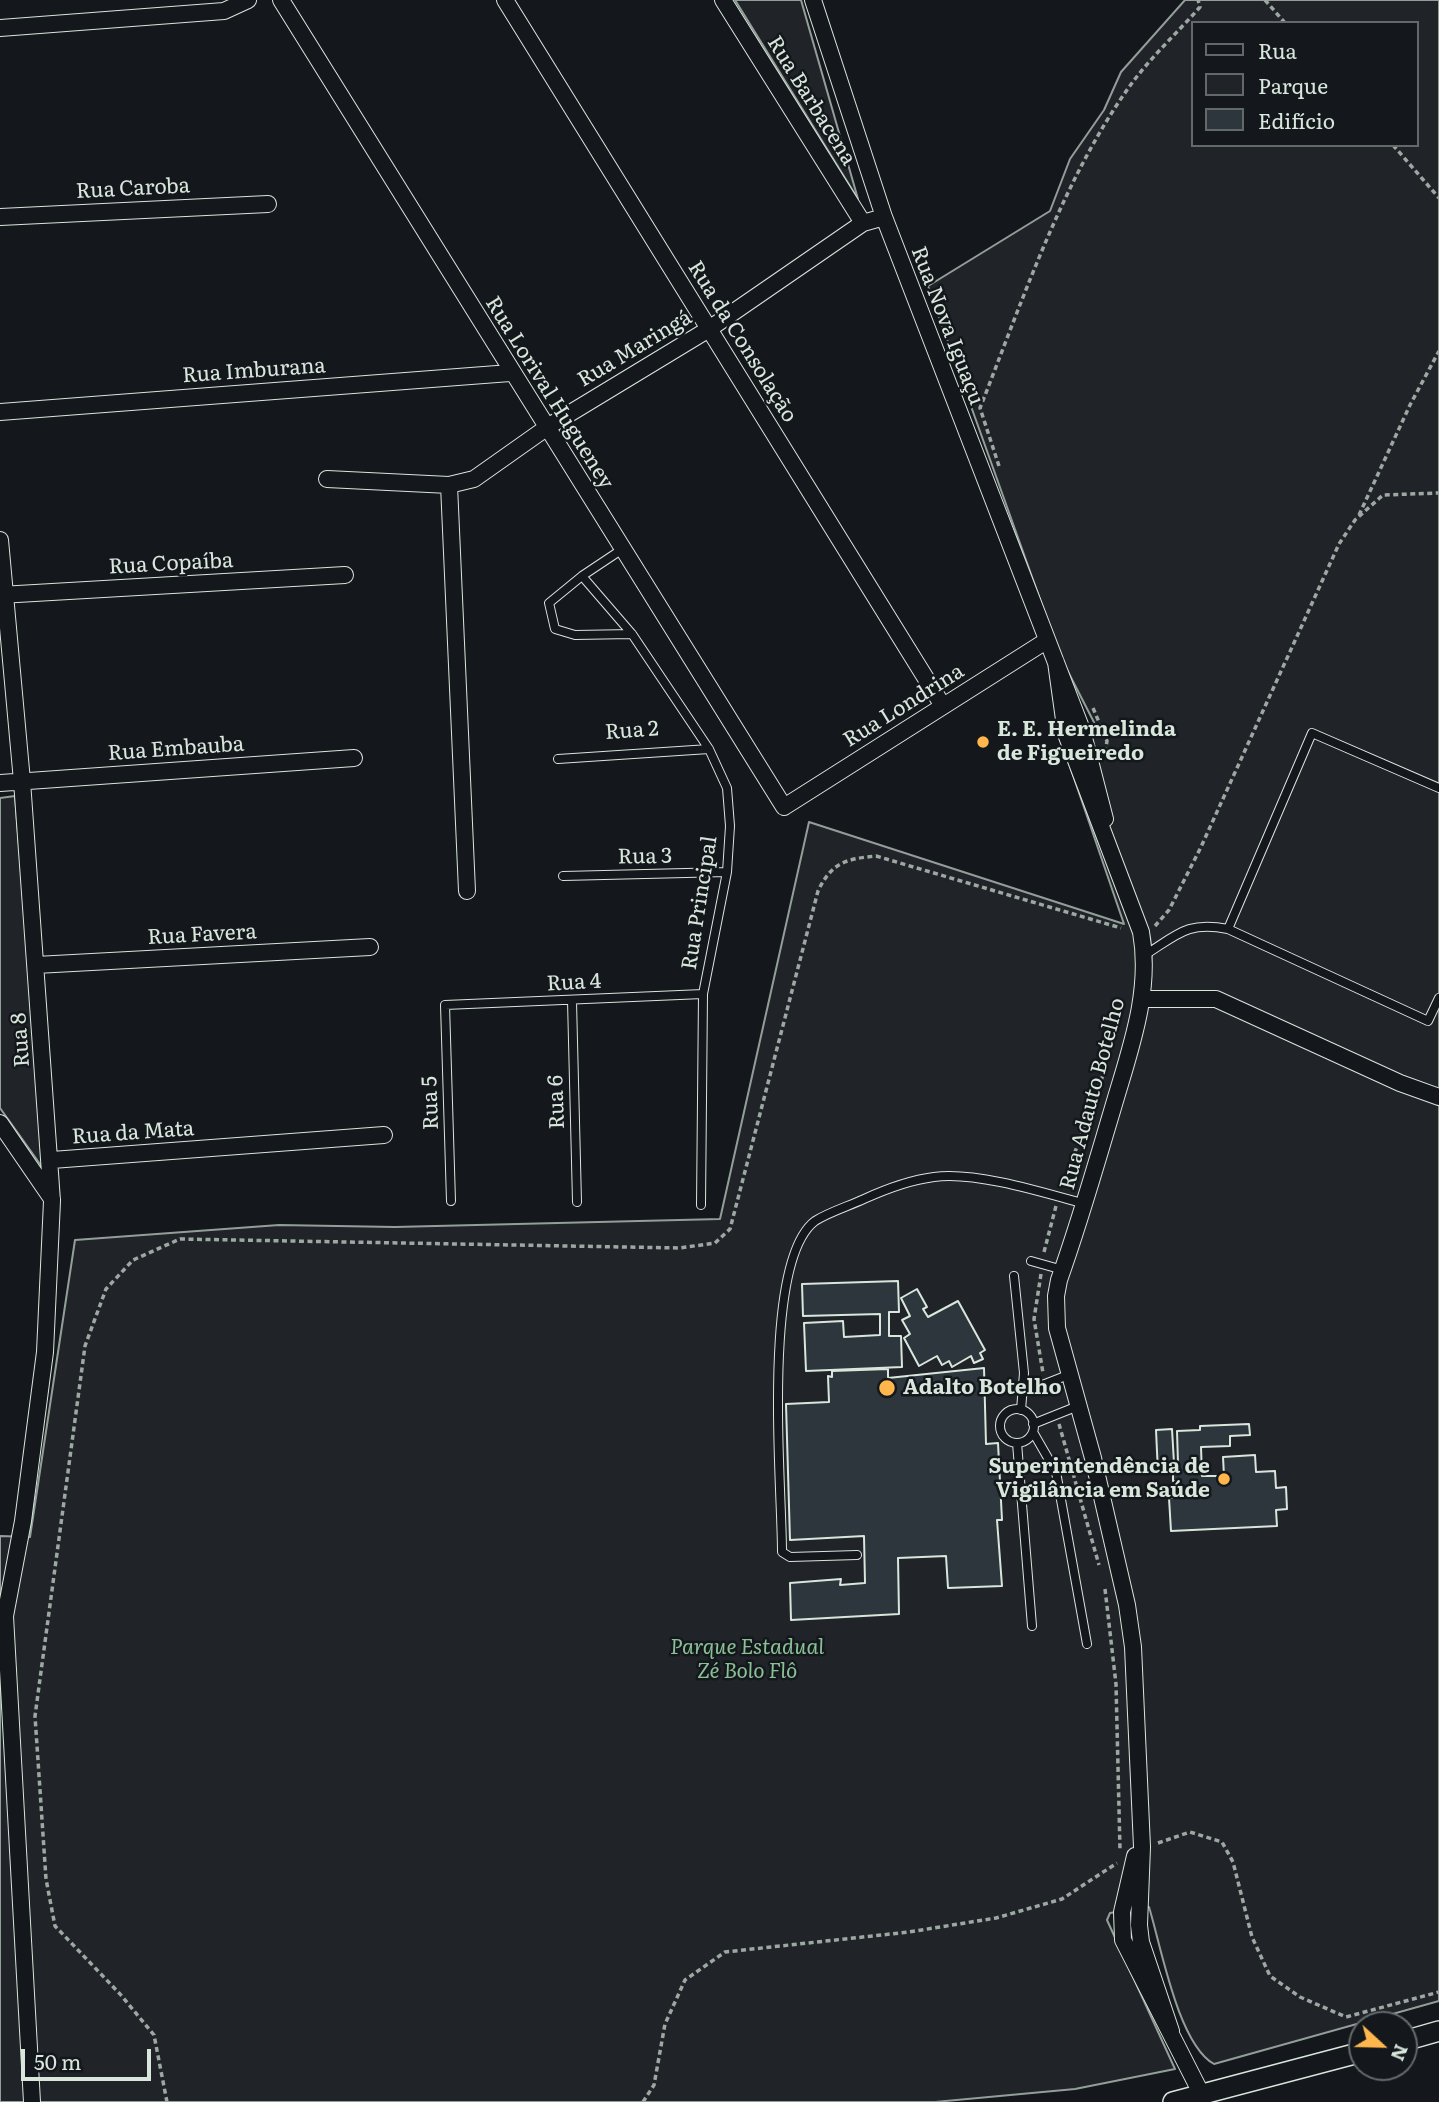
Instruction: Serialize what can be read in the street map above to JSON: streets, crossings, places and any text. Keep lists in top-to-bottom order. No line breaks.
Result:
{"streets":{"street":["Rua Barbacena","Rua Caroba","Rua Nova Iguaçu","Rua da Consolação","Rua Maringá","Rua Imburana","Rua Lorival Hugueney","Rua Copaíba","Rua Londrina","Rua Embauba","Rua Favera","Rua 8","Rua Adauto Botelho","Rua da Mata"],"lane":["Rua 2","Rua 3","Rua Principal","Rua 4","Rua 6","Rua 5"]},"crossings":[["Rua Barbacena","Rua Maringá"],["Rua Nova Iguaçu","Rua Maringá"],["Rua Nova Iguaçu","Rua Londrina"],["Rua Nova Iguaçu","Rua Adauto Botelho"],["Rua da Consolação","Rua Maringá"],["Rua da Consolação","Rua Londrina"],["Rua Maringá","Rua Lorival Hugueney"],["Rua Imburana","Rua Lorival Hugueney"],["Rua Lorival Hugueney","Rua Londrina"],["Rua Copaíba","Rua 8"],["Rua 2","Rua Principal"],["Rua Embauba","Rua 8"],["Rua 3","Rua Principal"],["Rua Principal","Rua 4"],["Rua Favera","Rua 8"],["Rua 4","Rua 6"],["Rua 4","Rua 5"],["Rua 8","Rua da Mata"]],"parks":["Parque Estadual Zé Bolo Flô"],"places":["E. E. Hermelinda de Figueiredo","Adalto Botelho","Superintendência de Vigilância em Saúde"],"legend":["Rua","Parque","Edifício"],"scale_bar":"50 m","north":"right"}
